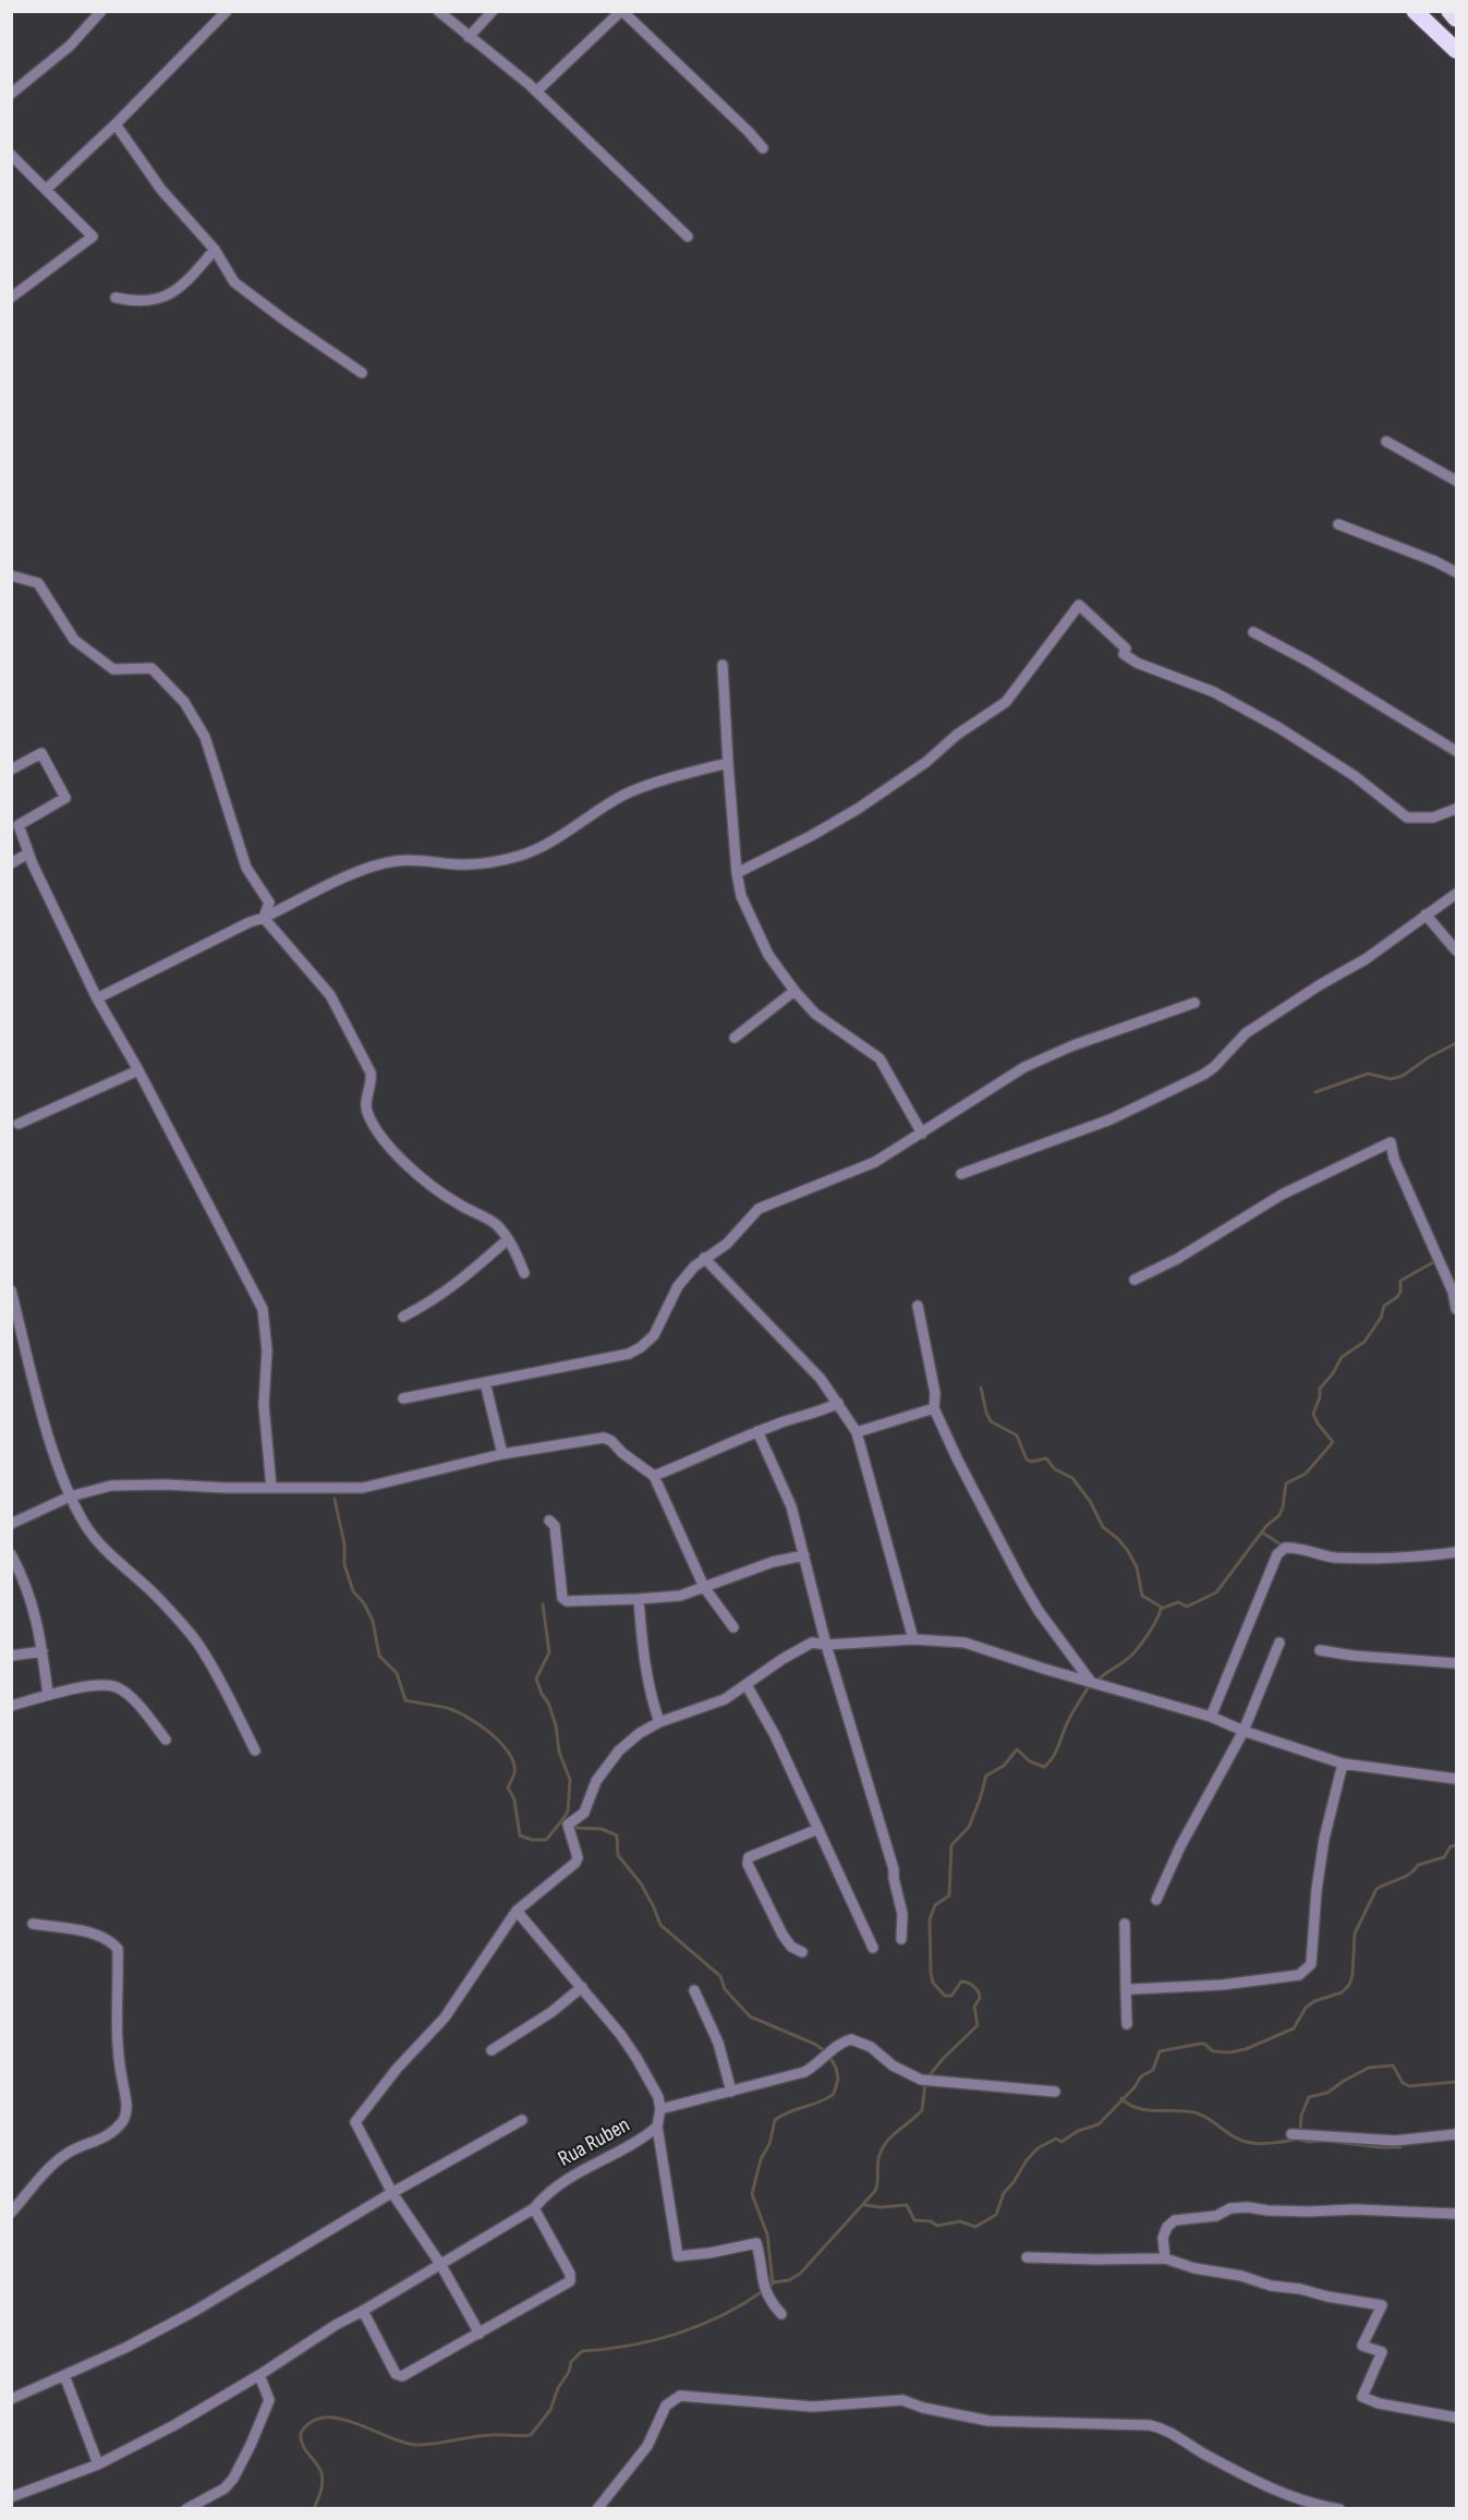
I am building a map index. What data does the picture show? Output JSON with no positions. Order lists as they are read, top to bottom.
{
  "streets": {
    "street": ["Rua Ruben"]
  }
}
